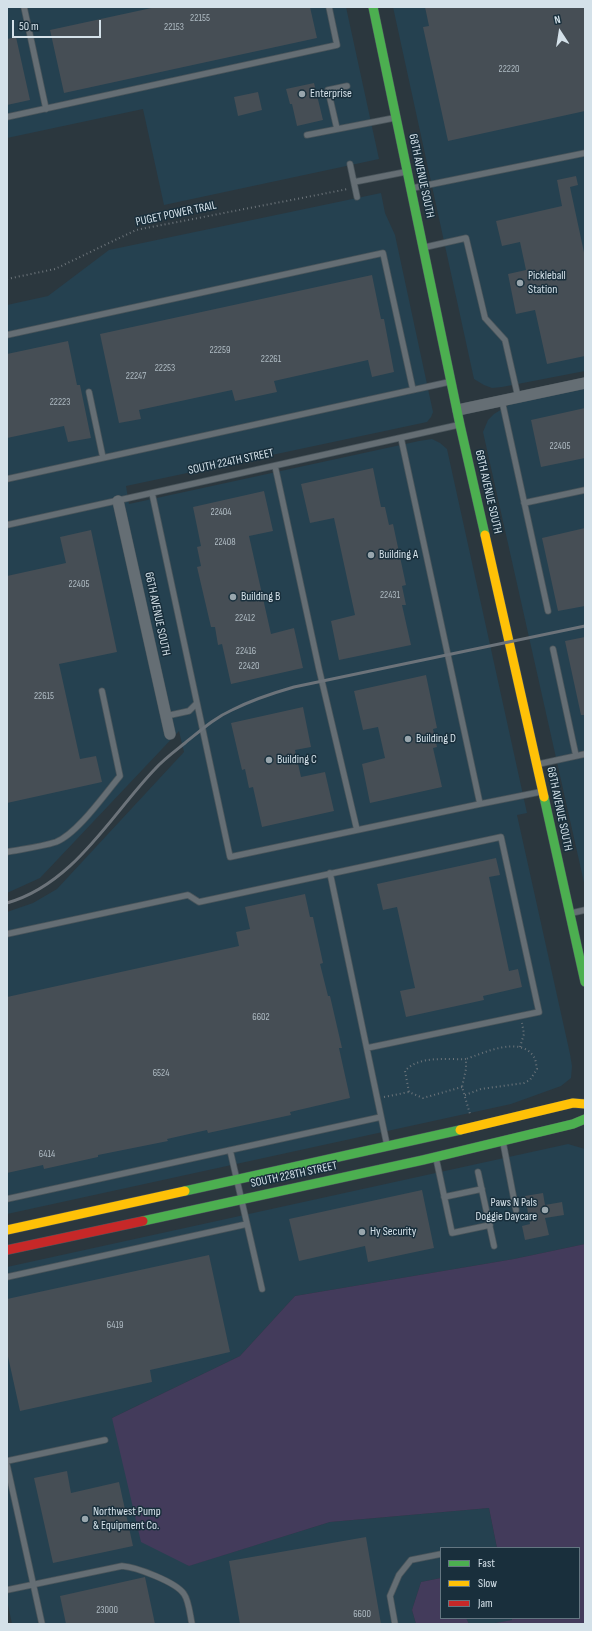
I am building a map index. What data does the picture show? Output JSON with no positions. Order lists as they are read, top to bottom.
{
  "streets": {
    "main road": ["68TH AVENUE SOUTH", "SOUTH 228TH STREET"],
    "street": ["66TH AVENUE SOUTH"],
    "lane": ["SOUTH 224TH STREET"],
    "path": ["PUGET POWER TRAIL"]
  },
  "crossings": [
    ["68TH AVENUE SOUTH", "SOUTH 224TH STREET"],
    ["SOUTH 224TH STREET", "66TH AVENUE SOUTH"]
  ],
  "places": [
    "Enterprise",
    "Pickleball Station",
    "Building A",
    "Building B",
    "Building D",
    "Building C",
    "Paws N Pals Doggie Daycare",
    "Hy Security",
    "Northwest Pump & Equipment Co."
  ],
  "house_numbers": [
    "22155",
    "22153",
    "22220",
    "22259",
    "22261",
    "22253",
    "22247",
    "22223",
    "22405",
    "22404",
    "22408",
    "22405",
    "22431",
    "22412",
    "22416",
    "22420",
    "22615",
    "6602",
    "6524",
    "6414",
    "6419",
    "23000",
    "6600"
  ],
  "legend": ["Fast", "Slow", "Jam"],
  "scale_bar": "50 m",
  "north": "top"
}
